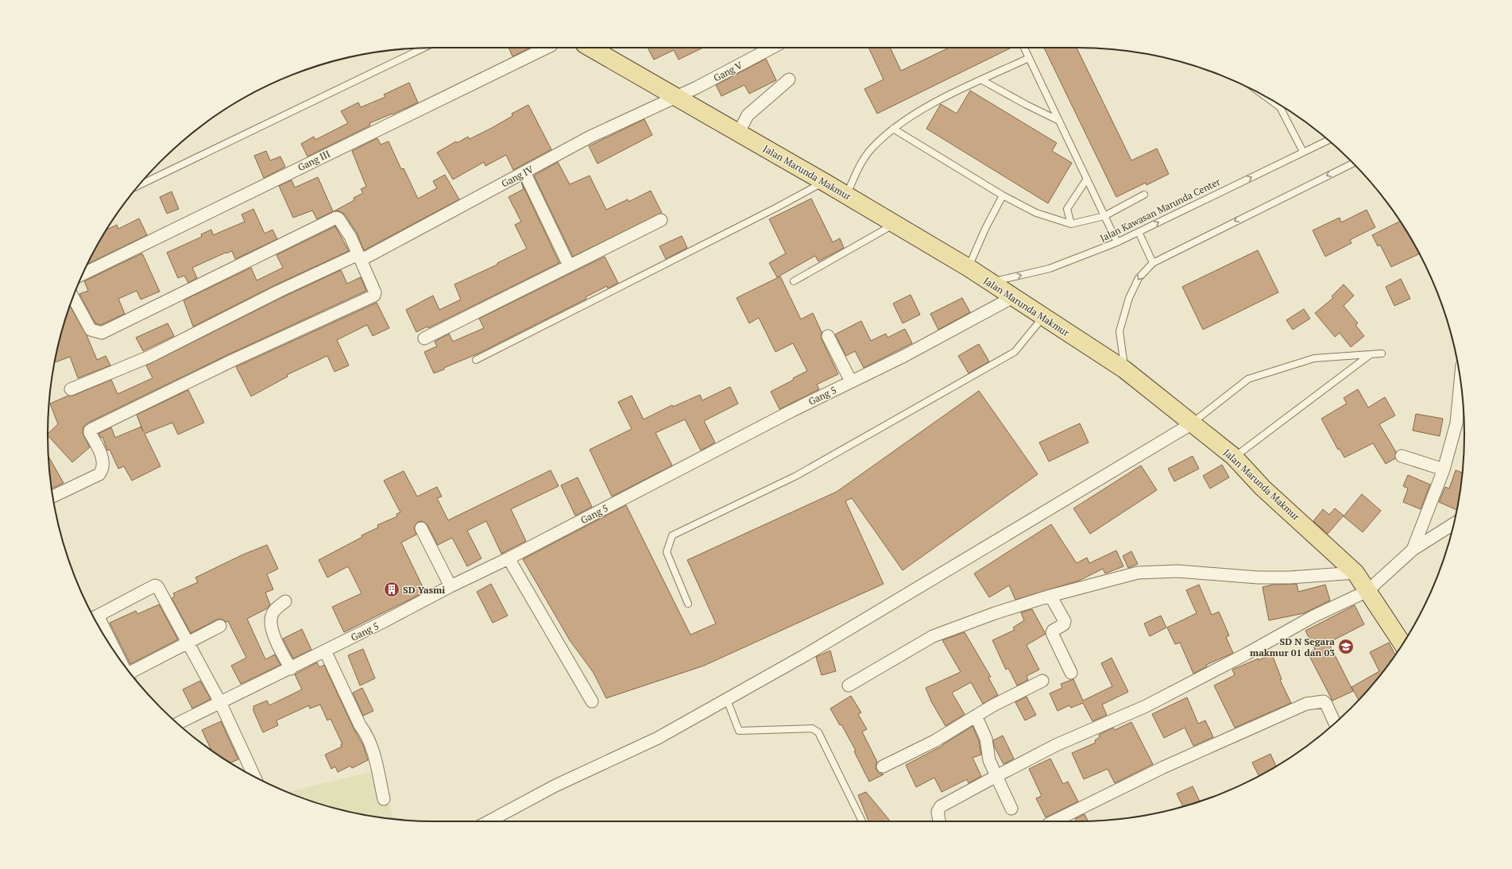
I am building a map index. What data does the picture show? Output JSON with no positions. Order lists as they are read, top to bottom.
{
  "streets": {
    "main road": ["Jalan Marunda Makmur"],
    "street": [
      "Gang V",
      "Gang III",
      "Gang IV",
      "Gang 5"
    ],
    "lane": ["Jalan Kawasan Marunda Center"]
  },
  "crossings": [
    ["Gang V", "Jalan Marunda Makmur"],
    ["Gang V", "Gang IV"],
    ["Jalan Marunda Makmur", "Gang IV"],
    ["Jalan Marunda Makmur", "Jalan Kawasan Marunda Center"],
    ["Jalan Marunda Makmur", "Gang 5"]
  ],
  "places": {
    "building": ["SD Yasmi"],
    "school or university": ["SD N Segara makmur 01 dan 03"]
  }
}
